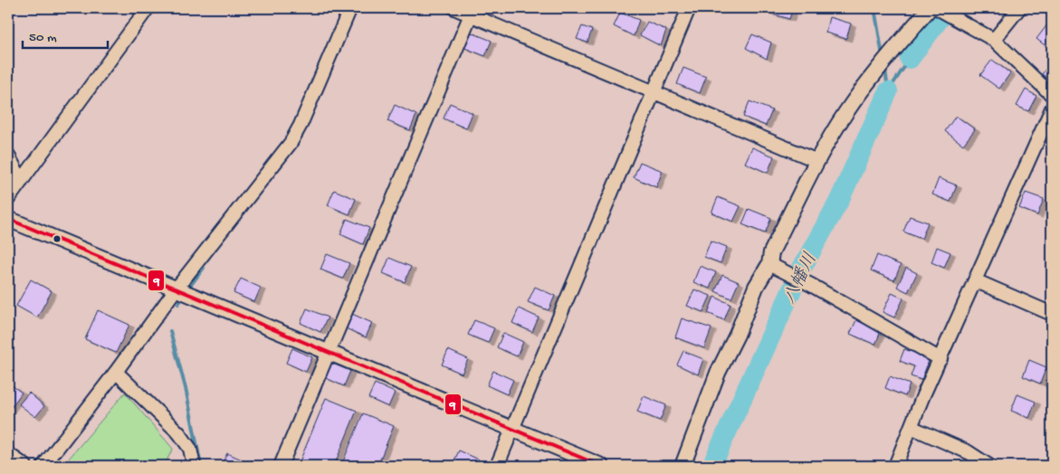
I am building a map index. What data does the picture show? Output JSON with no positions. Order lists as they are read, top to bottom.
{
  "water": ["八幡川"],
  "lines": ["transit line 9"],
  "scale_bar": "50 m"
}
